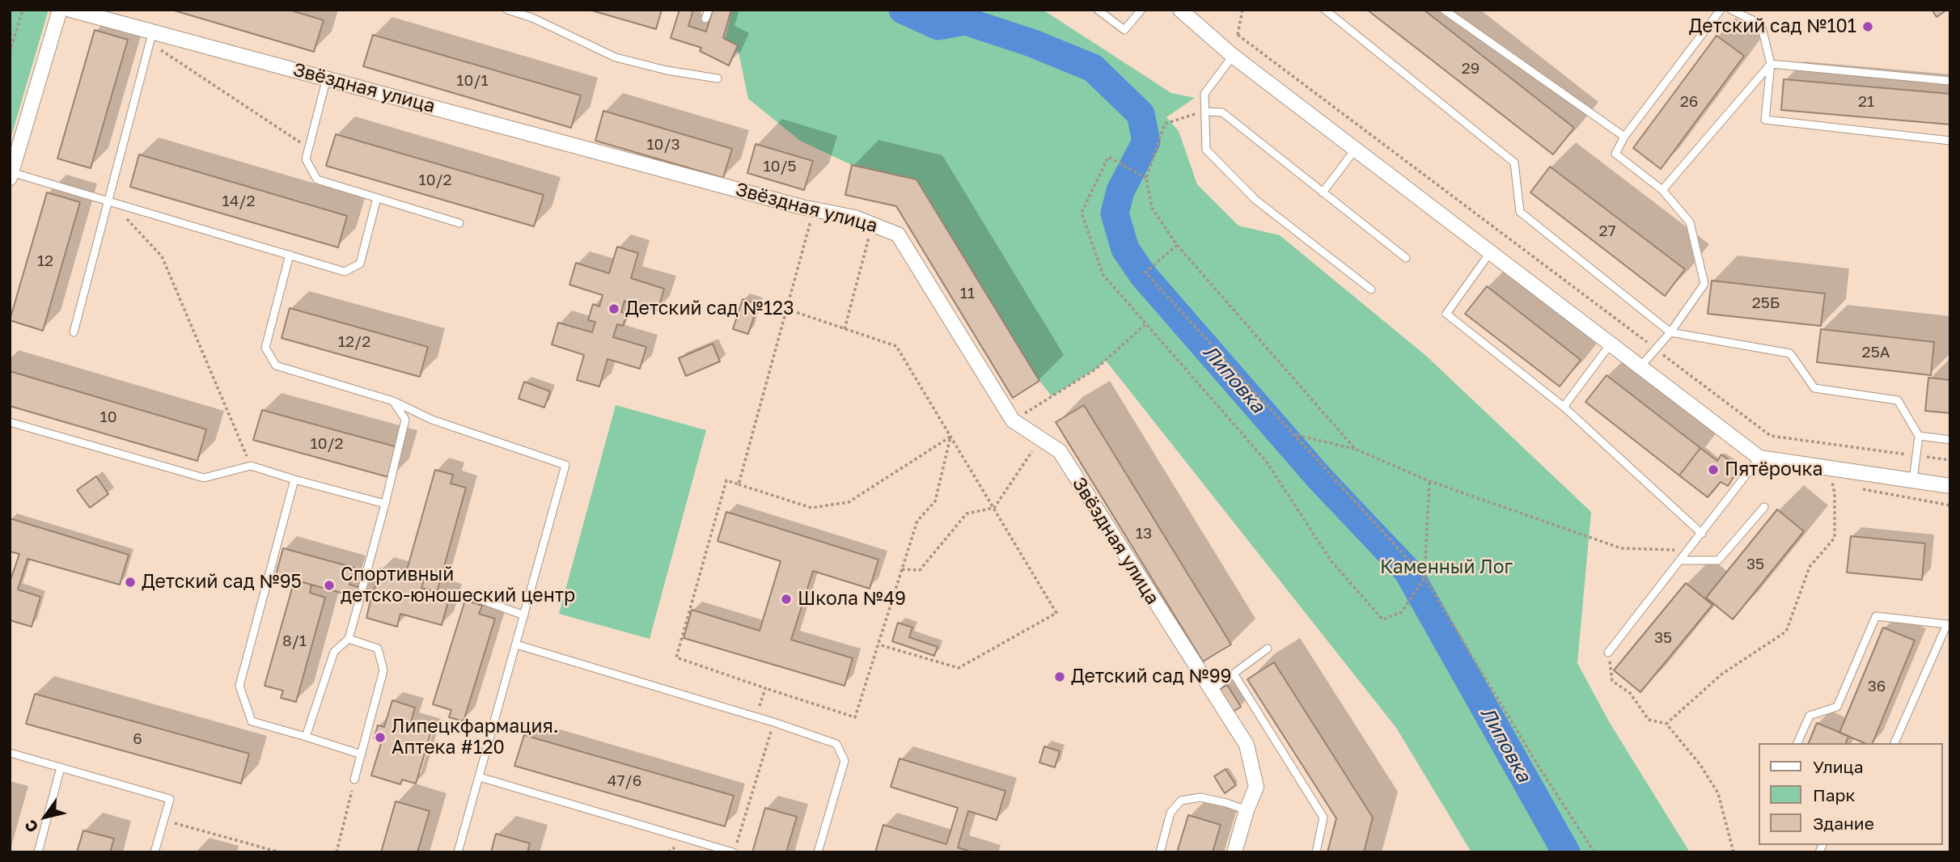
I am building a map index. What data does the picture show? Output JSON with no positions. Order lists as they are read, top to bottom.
{
  "streets": {
    "street": ["Звёздная улица"]
  },
  "water": ["Липовка"],
  "parks": ["Каменный Лог"],
  "places": [
    "Детский сад №101",
    "Детский сад №123",
    "Пятёрочка",
    "Детский сад №95",
    "Спортивный детско-юношеский центр",
    "Школа №49",
    "Детский сад №99",
    "Липецкфармация. Аптека #120"
  ],
  "house_numbers": [
    "29",
    "10/1",
    "26",
    "21",
    "10/3",
    "10/5",
    "10/2",
    "14/2",
    "27",
    "12",
    "11",
    "25Б",
    "12/2",
    "25А",
    "10",
    "10/2",
    "13",
    "35",
    "35",
    "8/1",
    "36",
    "6",
    "47/6"
  ],
  "legend": ["Улица", "Парк", "Здание"],
  "north": "bottom left"
}
